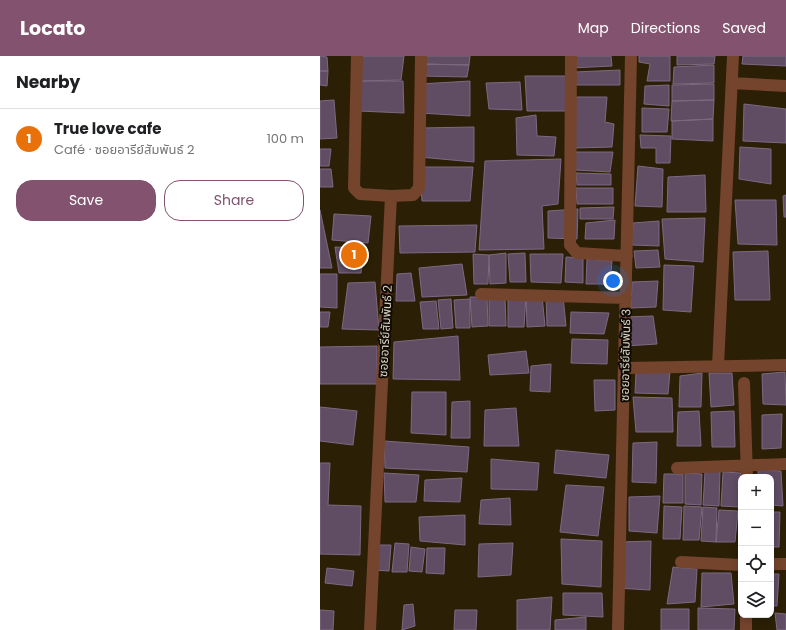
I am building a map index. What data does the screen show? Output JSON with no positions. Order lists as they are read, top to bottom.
{
  "streets": {
    "street": ["ซอยอารีย์สัมพันธ์ 2", "ซอยอารีย์สัมพันธ์ 3"]
  },
  "page": {
    "header": "Locato",
    "nav": ["Map", "Directions", "Saved"],
    "heading": "Nearby",
    "list": [
      {
        "mark": "1",
        "name": "True love cafe",
        "note": "Café · ซอยอารีย์สัมพันธ์ 2",
        "value": "100 m"
      }
    ],
    "buttons": ["Save", "Share"],
    "pins": "1",
    "map_buttons": ["+", "−"]
  }
}
